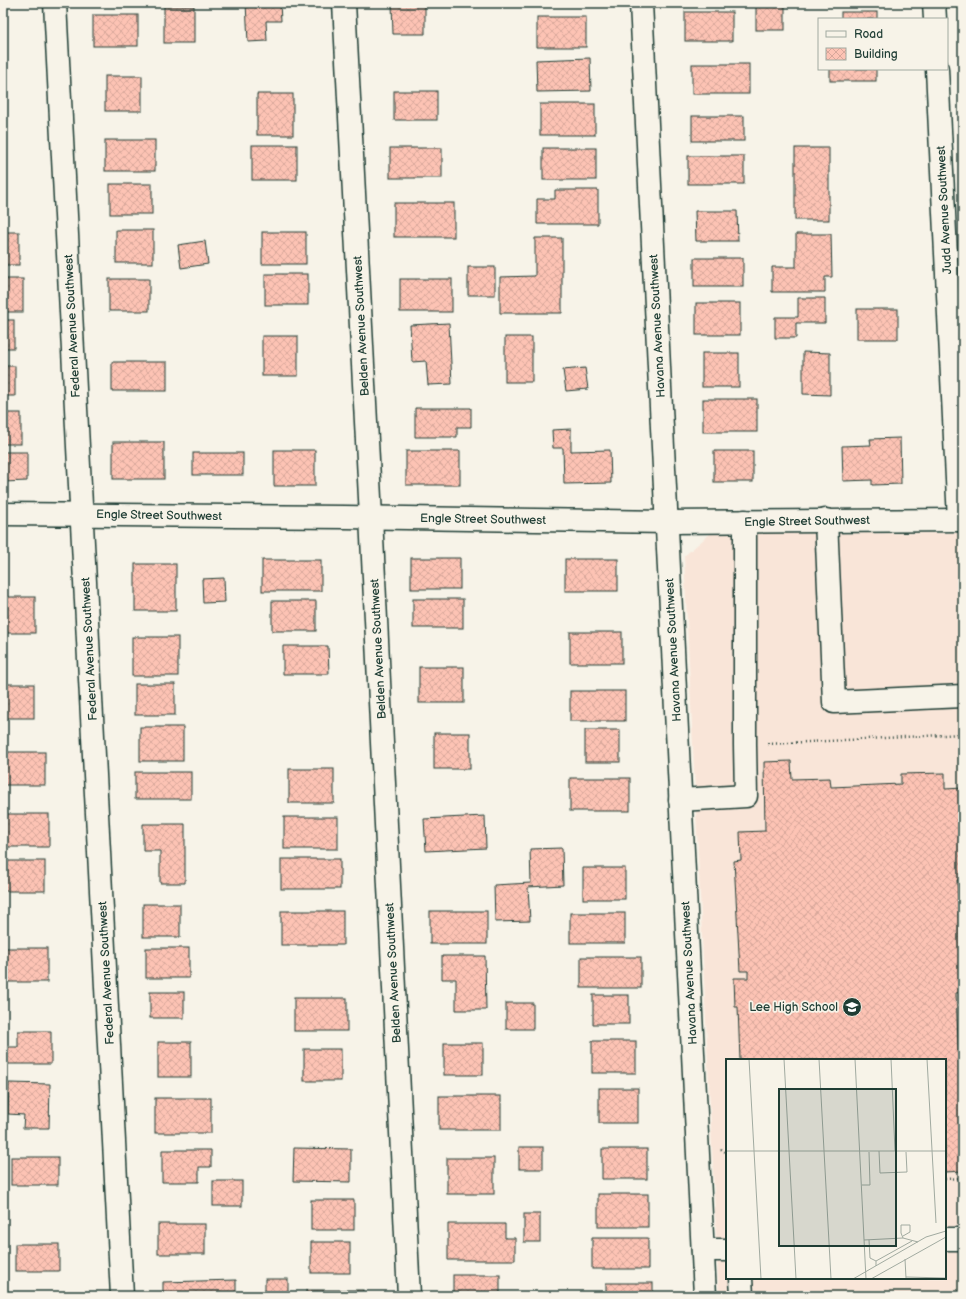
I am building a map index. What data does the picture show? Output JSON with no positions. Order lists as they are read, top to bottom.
{
  "streets": {
    "street": [
      "Judd Avenue Southwest",
      "Federal Avenue Southwest",
      "Belden Avenue Southwest",
      "Havana Avenue Southwest",
      "Engle Street Southwest"
    ]
  },
  "crossings": [
    ["Judd Avenue Southwest", "Engle Street Southwest"],
    ["Federal Avenue Southwest", "Engle Street Southwest"],
    ["Belden Avenue Southwest", "Engle Street Southwest"],
    ["Havana Avenue Southwest", "Engle Street Southwest"]
  ],
  "places": {
    "school or university": ["Lee High School"]
  },
  "legend": ["Road", "Building"]
}
